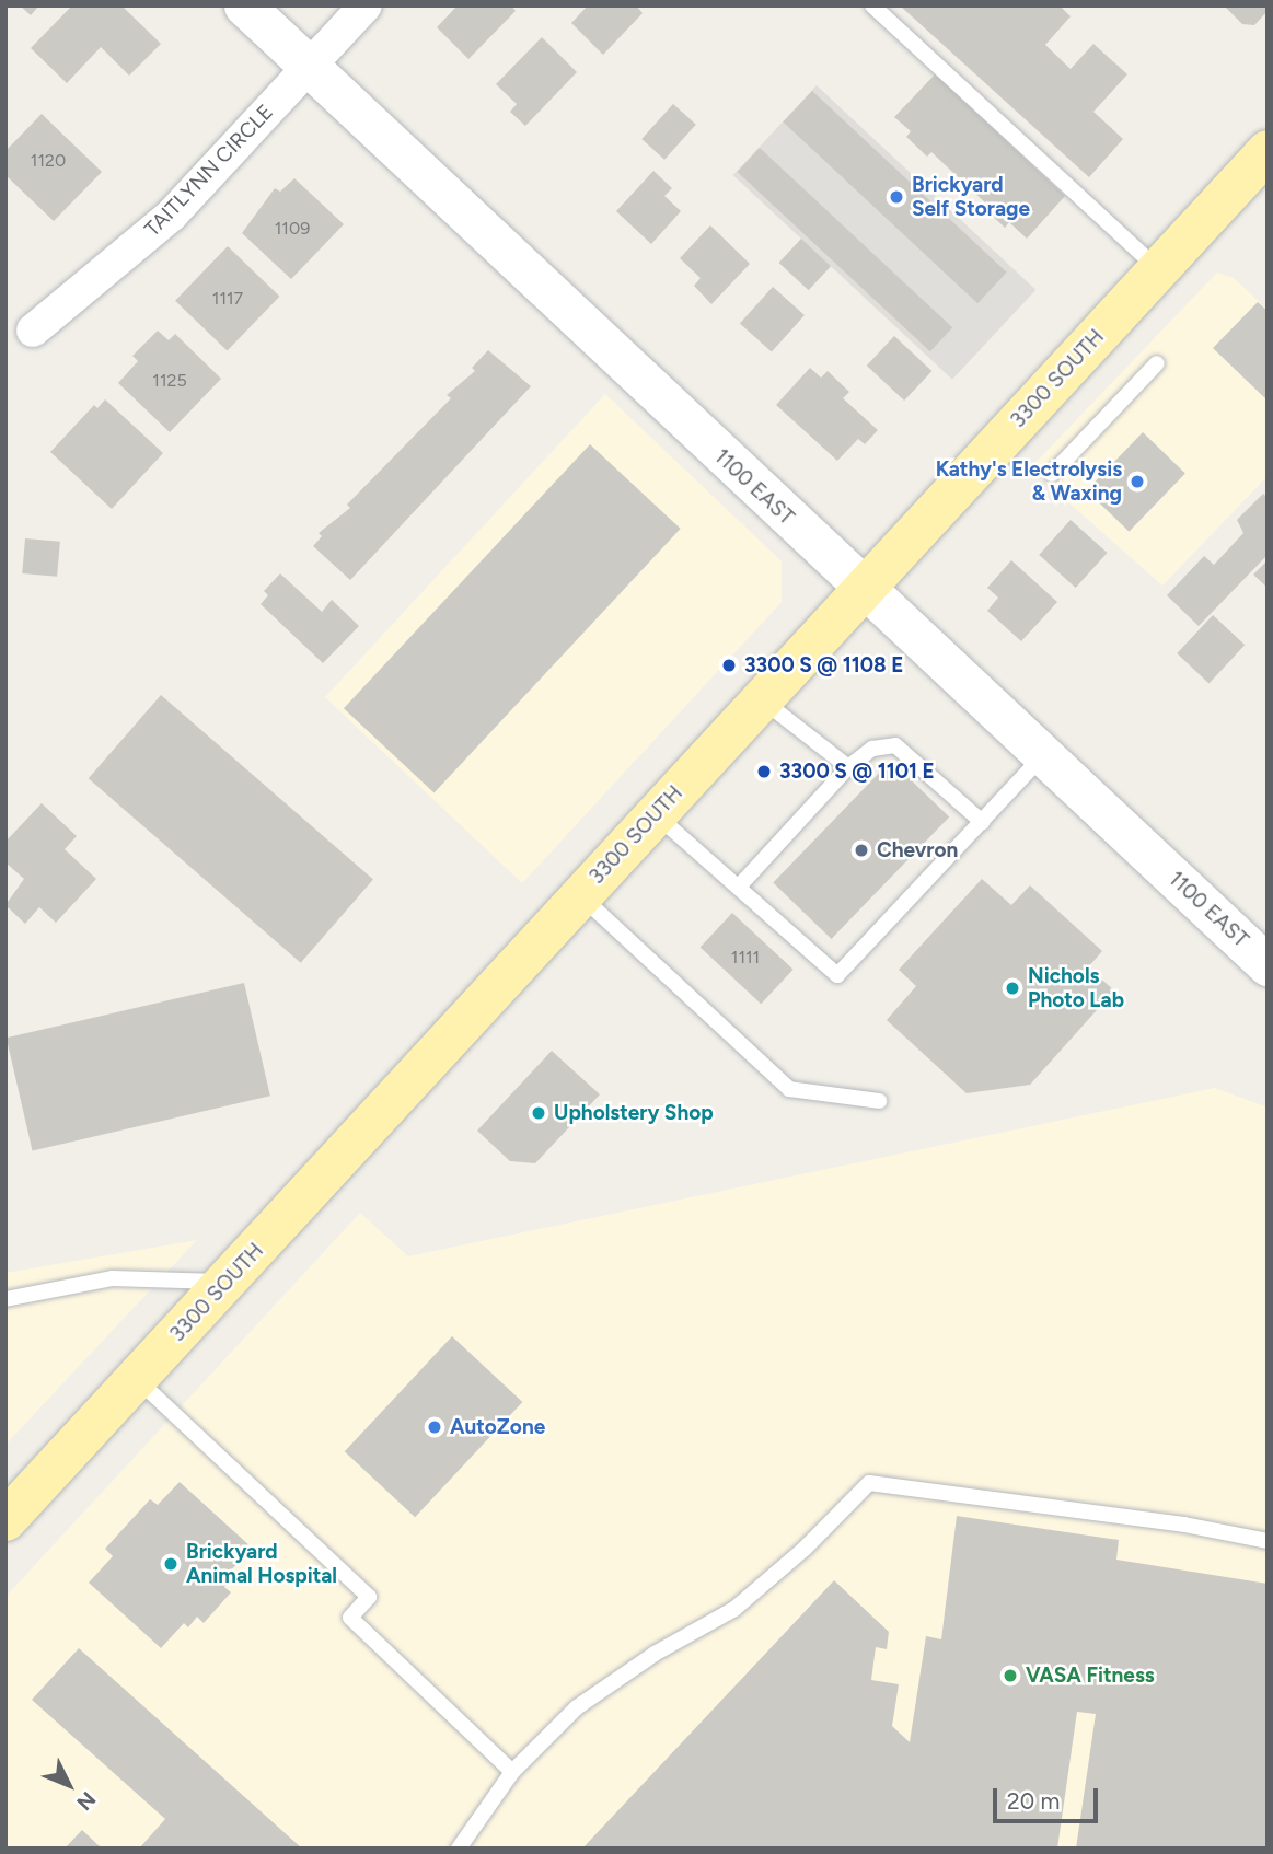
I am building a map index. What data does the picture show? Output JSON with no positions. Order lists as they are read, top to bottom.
{
  "streets": {
    "main road": ["3300 SOUTH"],
    "street": ["TAITLYNN CIRCLE", "1100 EAST"]
  },
  "crossings": [
    ["TAITLYNN CIRCLE", "1100 EAST"],
    ["3300 SOUTH", "1100 EAST"]
  ],
  "places": [
    "Brickyard Self Storage",
    "Kathy's Electrolysis & Waxing",
    "3300 S @ 1108 E",
    "3300 S @ 1101 E",
    "Chevron",
    "Nichols Photo Lab",
    "Upholstery Shop",
    "AutoZone",
    "Brickyard Animal Hospital",
    "VASA Fitness"
  ],
  "house_numbers": [
    "1120",
    "1109",
    "1117",
    "1125",
    "1111"
  ],
  "scale_bar": "20 m",
  "north": "bottom right"
}
